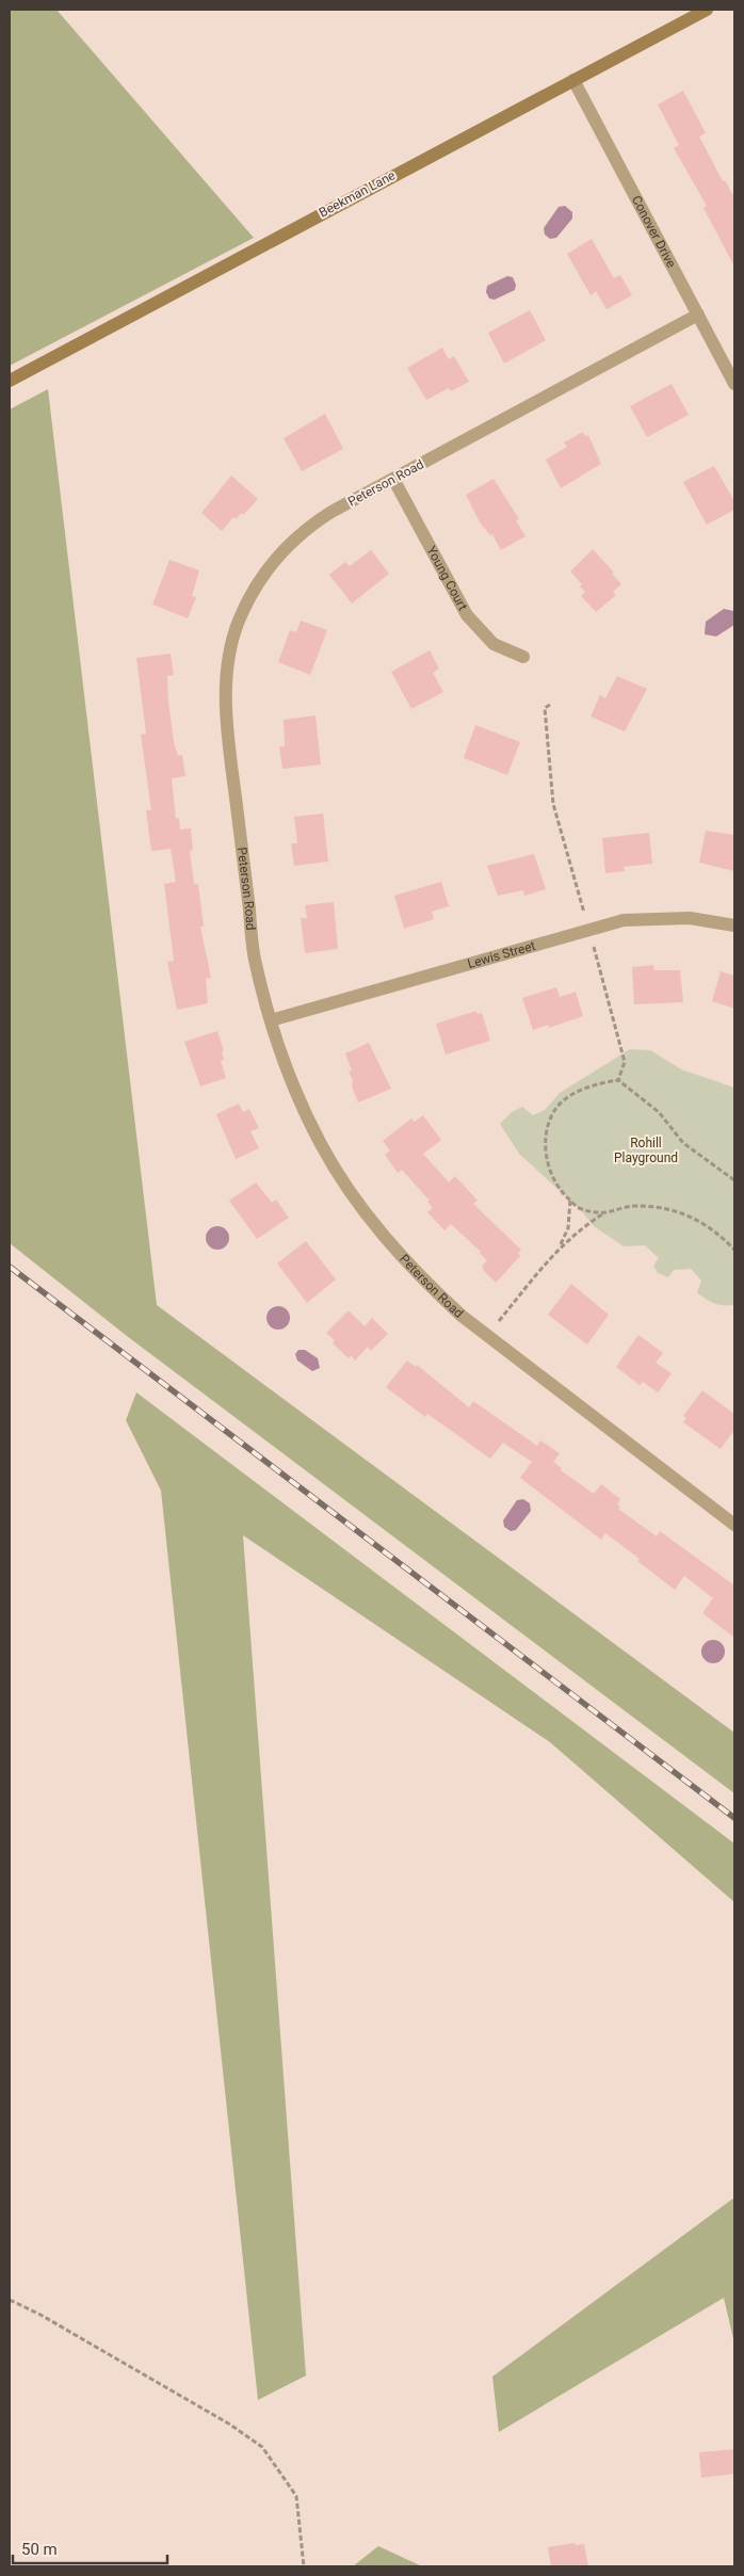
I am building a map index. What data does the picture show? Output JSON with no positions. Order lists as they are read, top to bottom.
{
  "streets": {
    "street": [
      "Beekman Lane",
      "Conover Drive",
      "Peterson Road",
      "Young Court",
      "Lewis Street"
    ]
  },
  "crossings": [
    ["Beekman Lane", "Conover Drive"],
    ["Conover Drive", "Peterson Road"],
    ["Peterson Road", "Young Court"],
    ["Peterson Road", "Lewis Street"]
  ],
  "parks": ["Rohill Playground"],
  "scale_bar": "50 m"
}
